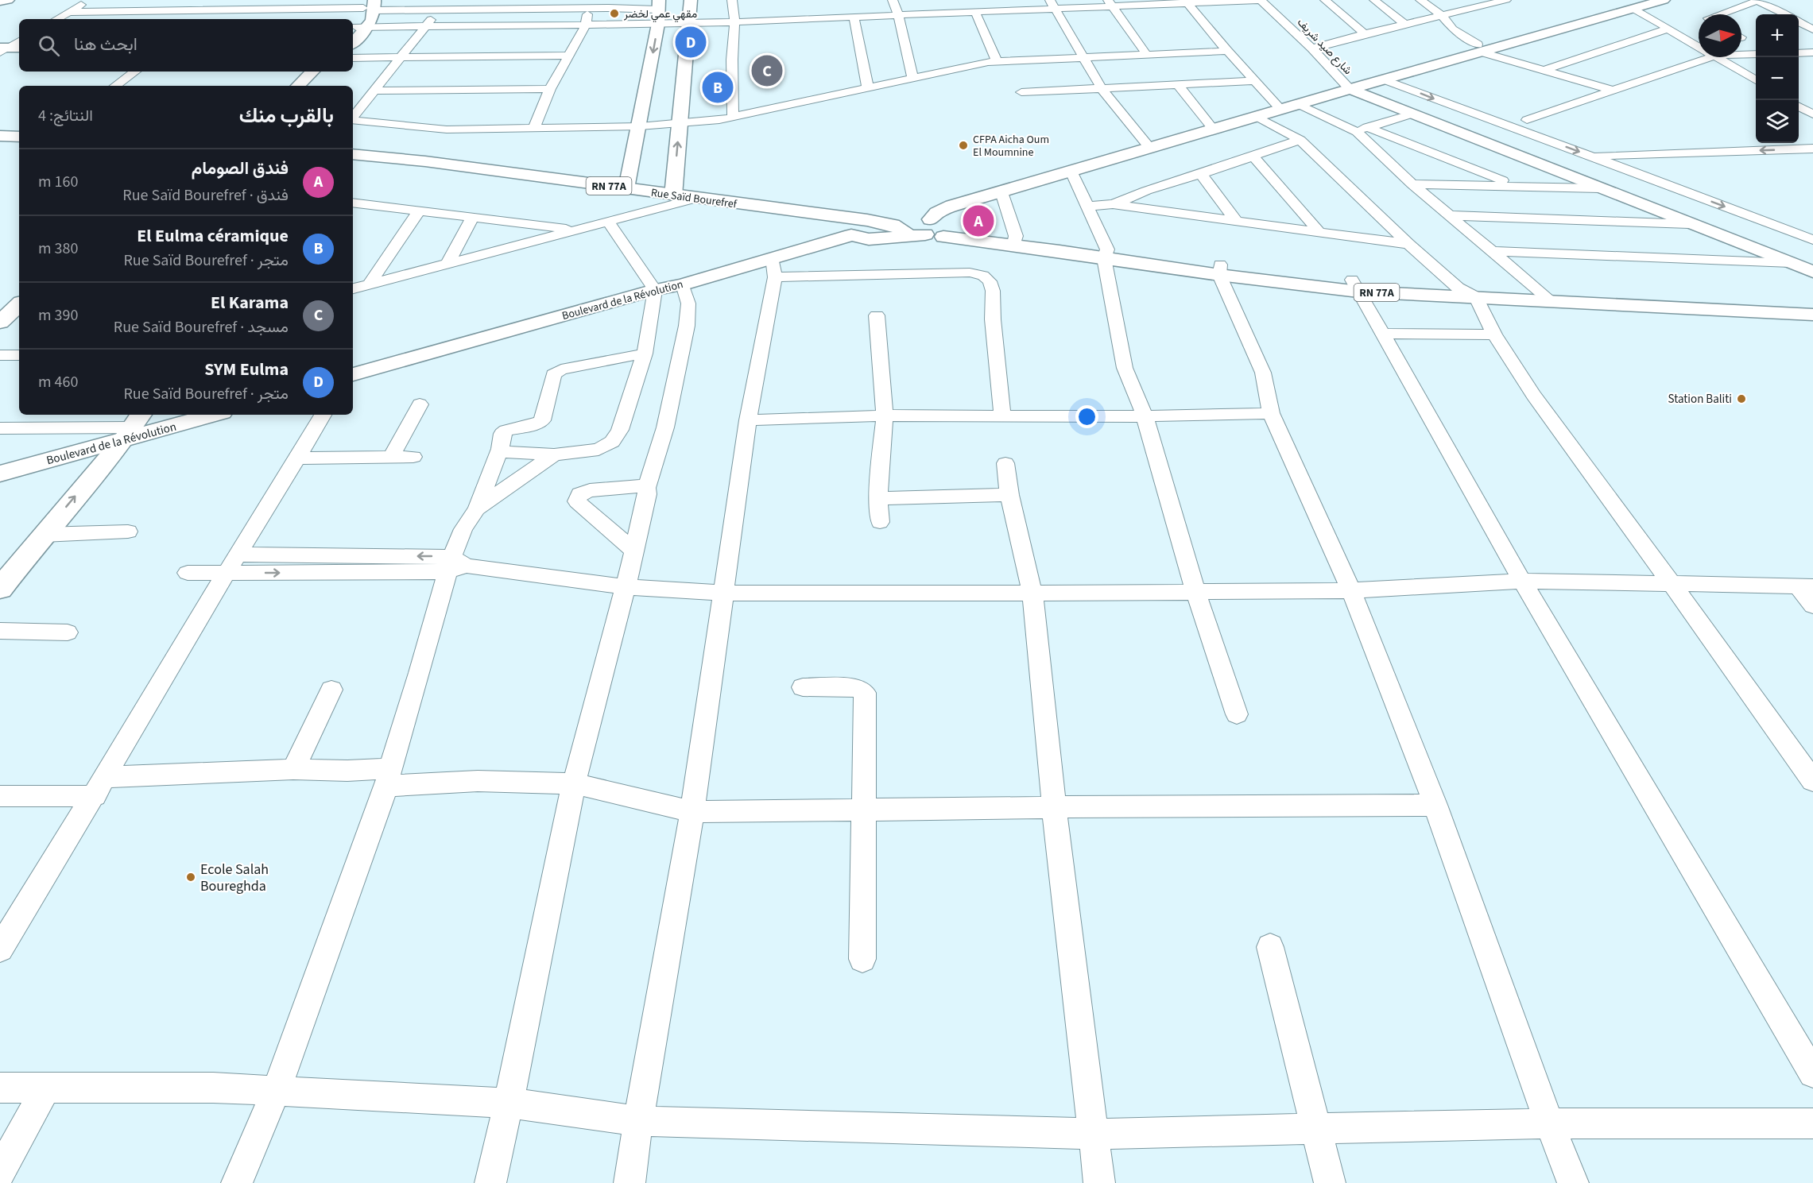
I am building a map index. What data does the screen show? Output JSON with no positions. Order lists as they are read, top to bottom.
{
  "streets": {
    "main road": ["RN 77A", "Rue Saïd Bourefref", "Boulevard de la Révolution"],
    "street": ["شارع صيد شريف"]
  },
  "crossings": [
    ["RN 77A", "Rue Saïd Bourefref"],
    ["RN 77A", "Boulevard de la Révolution"],
    ["Rue Saïd Bourefref", "Boulevard de la Révolution"]
  ],
  "places": [
    "مقهي عمي لخضر",
    "CFPA Aicha Oum El Moumnine",
    "Station Baliti",
    "Ecole Salah Boureghda"
  ],
  "north": "right",
  "page": {
    "map_buttons": ["+", "−"],
    "search": "ابحث هنا",
    "pins": [
      "D",
      "C",
      "B",
      "A"
    ],
    "heading": ["بالقرب منك", "النتائج: 4"],
    "list": [
      {
        "mark": "A",
        "name": "فندق الصومام",
        "note": "فندق · Rue Saïd Bourefref",
        "value": "160 m"
      },
      {
        "mark": "B",
        "name": "El Eulma céramique",
        "note": "متجر · Rue Saïd Bourefref",
        "value": "380 m"
      },
      {
        "mark": "C",
        "name": "El Karama",
        "note": "مسجد · Rue Saïd Bourefref",
        "value": "390 m"
      },
      {
        "mark": "D",
        "name": "SYM Eulma",
        "note": "متجر · Rue Saïd Bourefref",
        "value": "460 m"
      }
    ]
  }
}
